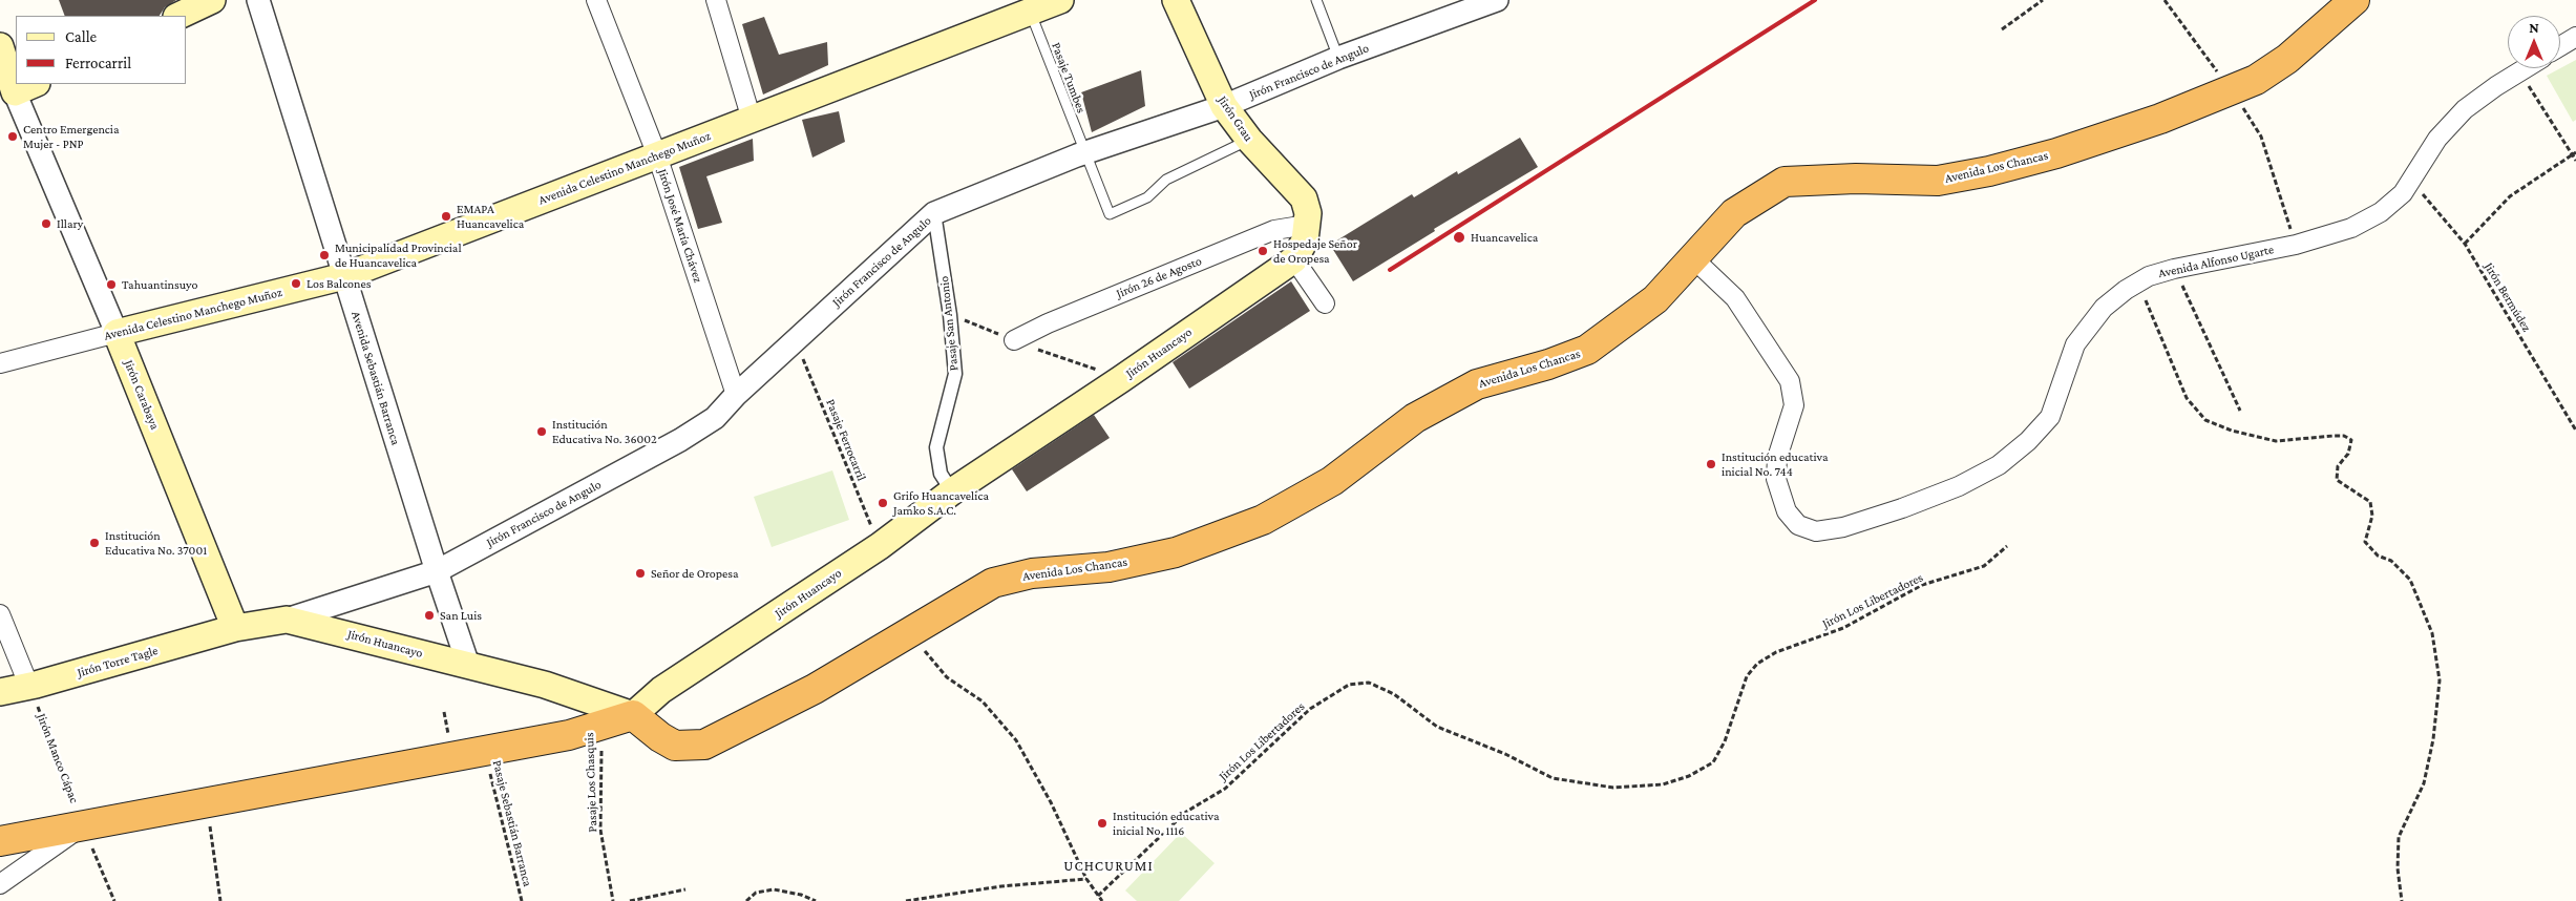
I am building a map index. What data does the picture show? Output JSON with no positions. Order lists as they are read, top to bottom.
{
  "streets": {
    "highway": ["Avenida Los Chancas"],
    "main road": [
      "Jirón Grau",
      "Avenida Celestino Manchego Muñoz",
      "Jirón Huancayo",
      "Jirón Carabaya",
      "Jirón Torre Tagle"
    ],
    "street": [
      "Jirón Francisco de Angulo",
      "Jirón José María Chávez",
      "Avenida Alfonso Ugarte",
      "Jirón 26 de Agosto",
      "Pasaje San Antonio",
      "Avenida Sebastián Barranca"
    ],
    "lane": ["Pasaje Tumbes"],
    "path": [
      "Jirón Bermúdez",
      "Pasaje Ferrocarril",
      "Jirón Los Libertadores",
      "Jirón Manco Cápac",
      "Pasaje Los Chasquis",
      "Pasaje Sebastián Barranca"
    ]
  },
  "crossings": [
    ["Jirón Francisco de Angulo", "Pasaje Tumbes"],
    ["Jirón Francisco de Angulo", "Jirón Grau"],
    ["Jirón Francisco de Angulo", "Jirón José María Chávez"],
    ["Jirón Francisco de Angulo", "Pasaje San Antonio"],
    ["Jirón Francisco de Angulo", "Avenida Sebastián Barranca"],
    ["Jirón Francisco de Angulo", "Pasaje Ferrocarril"],
    ["Pasaje Tumbes", "Jirón Grau"],
    ["Pasaje Tumbes", "Avenida Celestino Manchego Muñoz"],
    ["Jirón Grau", "Jirón 26 de Agosto"],
    ["Jirón Grau", "Jirón Huancayo"],
    ["Avenida Los Chancas", "Avenida Alfonso Ugarte"],
    ["Avenida Los Chancas", "Jirón Huancayo"],
    ["Avenida Celestino Manchego Muñoz", "Jirón José María Chávez"],
    ["Avenida Celestino Manchego Muñoz", "Avenida Sebastián Barranca"],
    ["Avenida Celestino Manchego Muñoz", "Jirón Carabaya"],
    ["Avenida Alfonso Ugarte", "Jirón Bermúdez"],
    ["Jirón 26 de Agosto", "Jirón Huancayo"],
    ["Pasaje San Antonio", "Jirón Huancayo"],
    ["Jirón Huancayo", "Avenida Sebastián Barranca"],
    ["Jirón Huancayo", "Jirón Carabaya"],
    ["Jirón Huancayo", "Pasaje Ferrocarril"],
    ["Jirón Huancayo", "Jirón Torre Tagle"],
    ["Jirón Carabaya", "Jirón Torre Tagle"],
    ["Jirón Torre Tagle", "Jirón Manco Cápac"]
  ],
  "districts": ["UCHCURUMI"],
  "places": [
    "Centro Emergencia Mujer - PNP",
    "EMAPA Huancavelica",
    "Illary",
    "Huancavelica",
    "Hospedaje Señor de Oropesa",
    "Municipalidad Provincial de Huancavelica",
    "Los Balcones",
    "Tahuantinsuyo",
    "Institución Educativa No. 36002",
    "Institución educativa inicial No. 744",
    "Grifo Huancavelica Jamko S.A.C.",
    "Institución Educativa No. 37001",
    "Señor de Oropesa",
    "San Luis",
    "Institución educativa inicial No. 1116"
  ],
  "legend": ["Calle", "Ferrocarril"],
  "north": "top"
}
